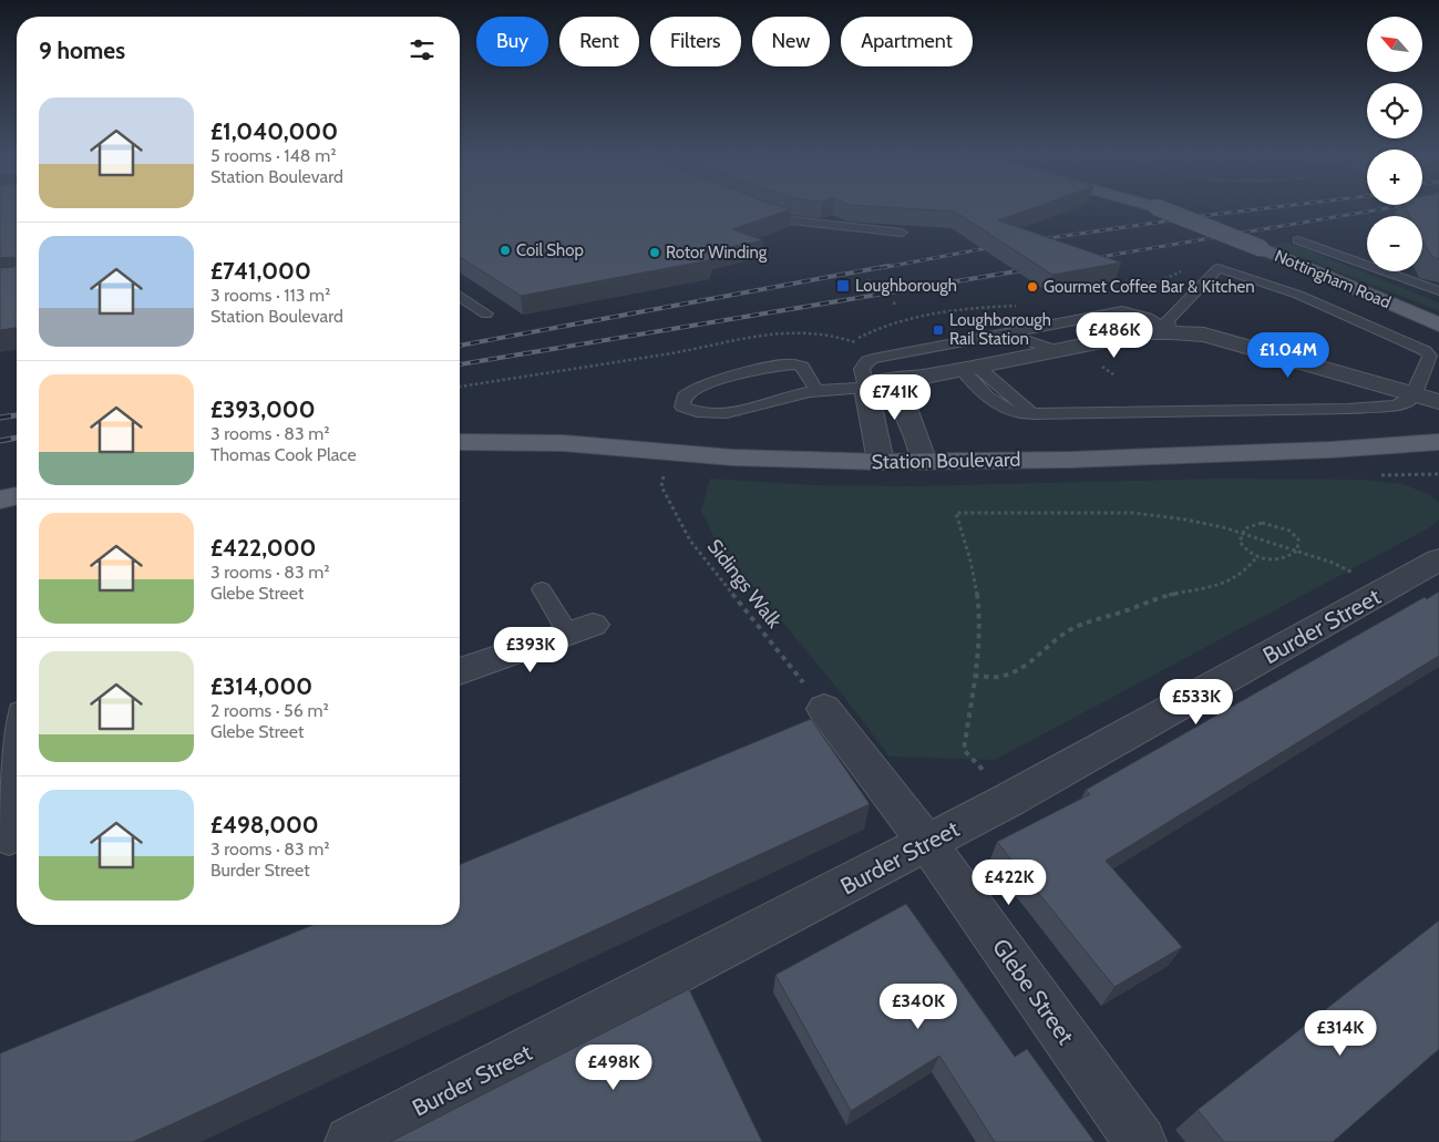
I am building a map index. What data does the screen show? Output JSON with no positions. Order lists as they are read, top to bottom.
{
  "streets": {
    "main road": ["Nottingham Road", "Station Boulevard"],
    "street": ["Burder Street", "Glebe Street"],
    "path": ["Sidings Walk"]
  },
  "crossings": [
    ["Sidings Walk", "Glebe Street"],
    ["Burder Street", "Glebe Street"]
  ],
  "places": {
    "other": ["Coil Shop", "Rotor Winding", "Gourmet Coffee Bar & Kitchen"],
    "transit": ["Loughborough", "Loughborough Rail Station"]
  },
  "north": "top left",
  "page": {
    "map_buttons": ["+", "−"],
    "chip": [
      "Buy",
      "Rent",
      "Filters",
      "New",
      "Apartment"
    ],
    "heading": "9 homes",
    "list": [
      {
        "name": "£1,040,000",
        "note": "5 rooms · 148 m² · Station Boulevard"
      },
      {
        "name": "£741,000",
        "note": "3 rooms · 113 m² · Station Boulevard"
      },
      {
        "name": "£393,000",
        "note": "3 rooms · 83 m² · Thomas Cook Place"
      },
      {
        "name": "£422,000",
        "note": "3 rooms · 83 m² · Glebe Street"
      },
      {
        "name": "£314,000",
        "note": "2 rooms · 56 m² · Glebe Street"
      },
      {
        "name": "£498,000",
        "note": "3 rooms · 83 m² · Burder Street"
      }
    ],
    "price": [
      "£486K",
      "£1.04M",
      "£741K",
      "£393K",
      "£533K",
      "£422K",
      "£340K",
      "£314K",
      "£498K"
    ]
  }
}
